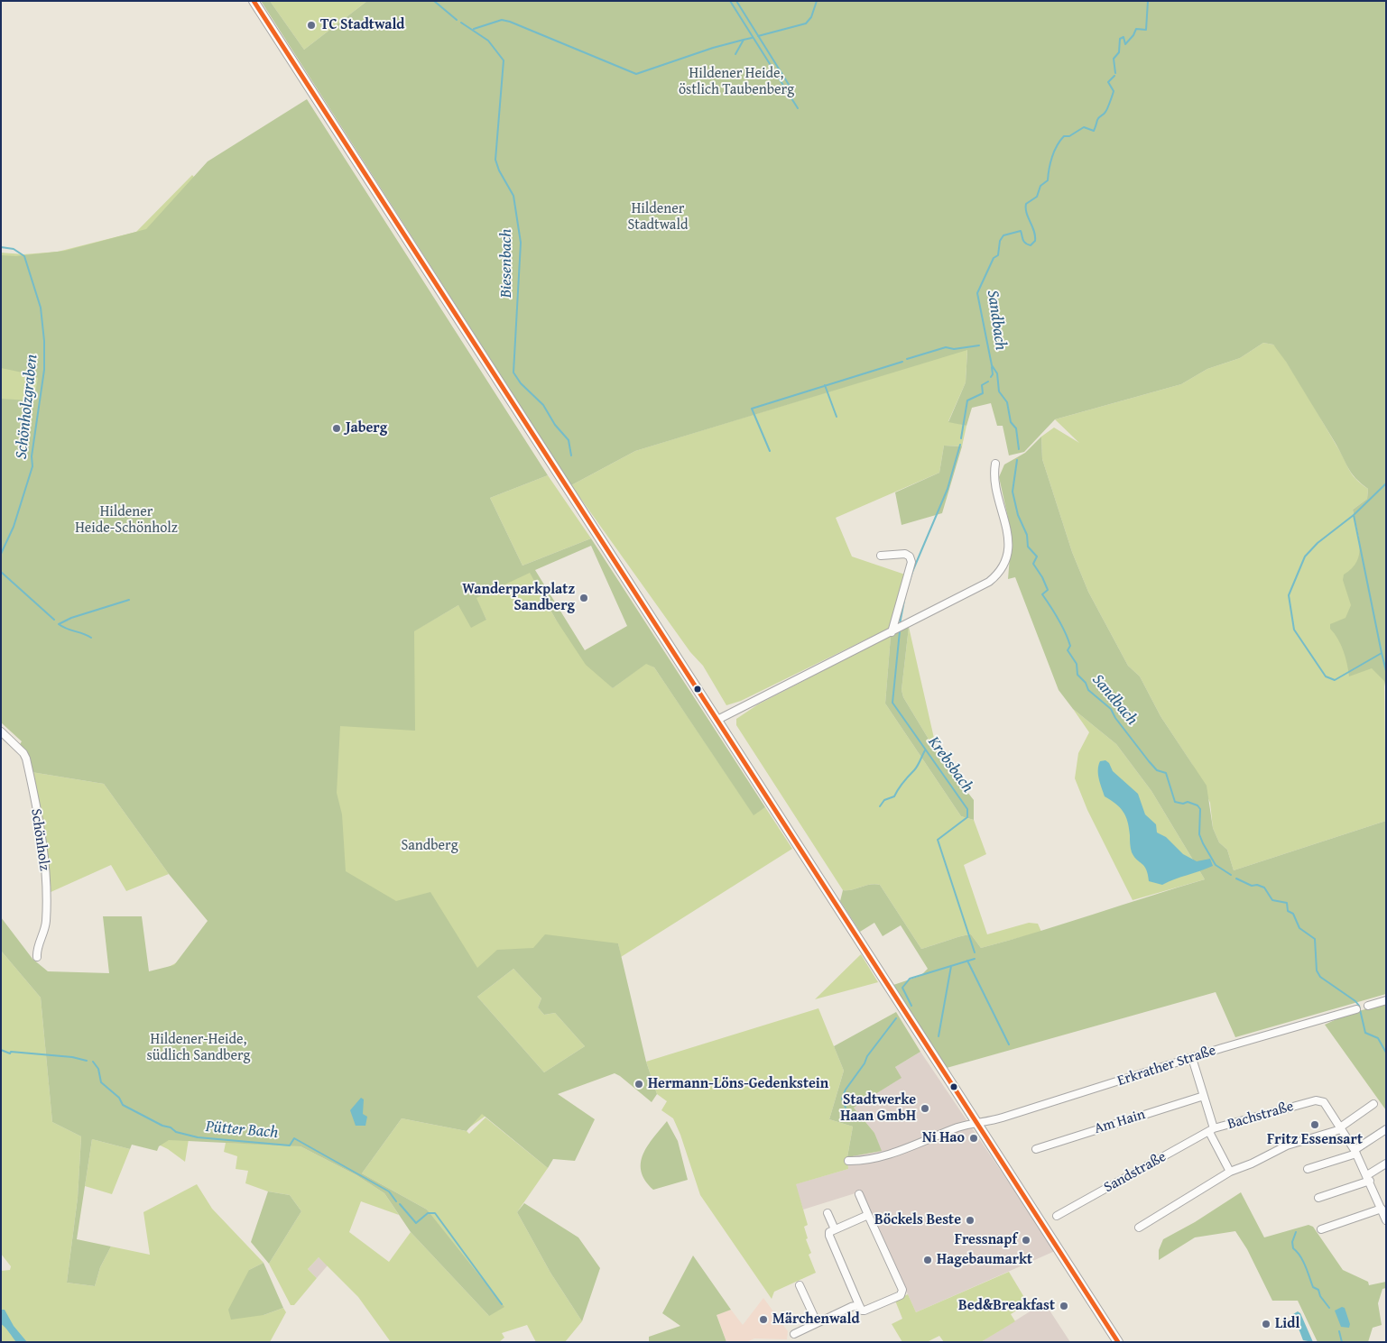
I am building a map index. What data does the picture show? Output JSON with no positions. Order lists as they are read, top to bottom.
{
  "streets": {
    "street": [
      "Schönholz",
      "Erkrather Straße",
      "Bachstraße",
      "Am Hain",
      "Sandstraße"
    ]
  },
  "crossings": [
    ["Erkrather Straße", "Bachstraße"],
    ["Bachstraße", "Am Hain"],
    ["Bachstraße", "Sandstraße"]
  ],
  "water": [
    "Biesenbach",
    "Sandbach",
    "Schönholzgraben",
    "Krebsbach",
    "Pütter Bach"
  ],
  "parks": [
    "Hildener Heide, östlich Taubenberg",
    "Hildener Stadtwald",
    "Hildener Heide-Schönholz",
    "Sandberg",
    "Hildener-Heide, südlich Sandberg"
  ],
  "places": [
    "TC Stadtwald",
    "Jaberg",
    "Wanderparkplatz Sandberg",
    "Hermann-Löns-Gedenkstein",
    "Stadtwerke Haan GmbH",
    "Fritz Essensart",
    "Ni Hao",
    "Böckels Beste",
    "Fressnapf",
    "Hagebaumarkt",
    "Bed&Breakfast",
    "Märchenwald",
    "Lidl"
  ]
}
